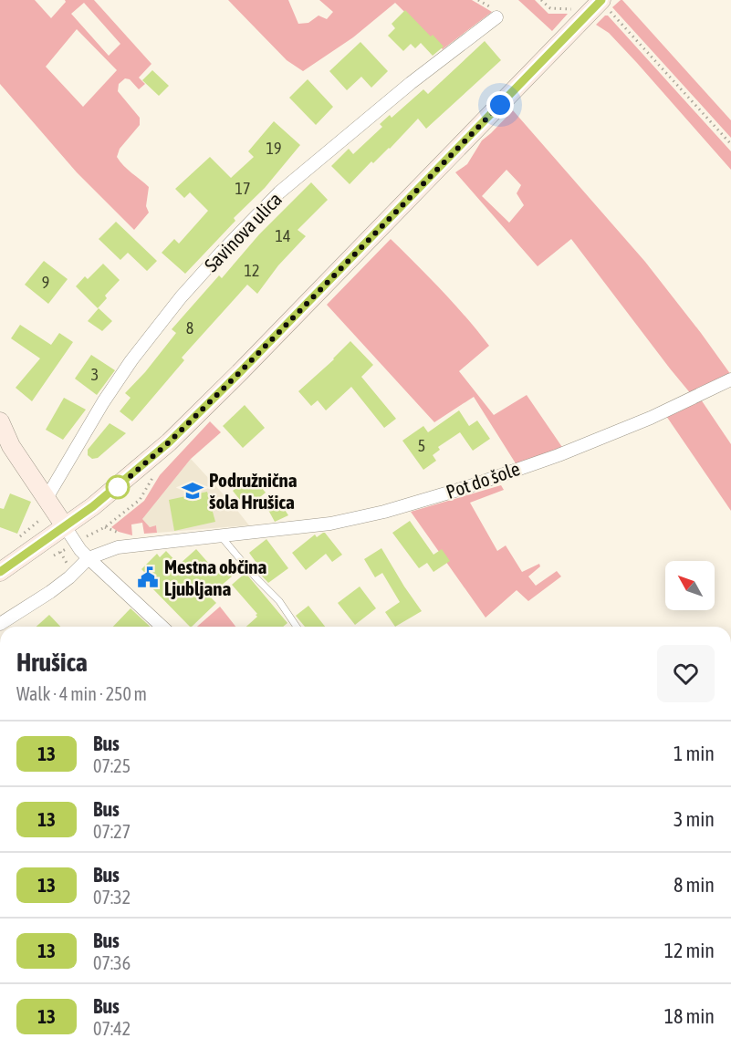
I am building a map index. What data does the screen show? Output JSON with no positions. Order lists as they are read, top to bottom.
{
  "streets": {
    "street": ["Savinova ulica", "Pot do šole"]
  },
  "places": {
    "school or university": ["Podružnična šola Hrušica"],
    "public building": ["Mestna občina Ljubljana"]
  },
  "lines": ["bus line 13"],
  "house_numbers": [
    "19",
    "17",
    "14",
    "12",
    "9",
    "8",
    "3",
    "5"
  ],
  "north": "top left",
  "page": {
    "heading": ["Hrušica", "Walk · 4 min · 250 m"],
    "list": [
      {
        "mark": "13",
        "name": "Bus",
        "note": "07:25",
        "value": "1 min"
      },
      {
        "mark": "13",
        "name": "Bus",
        "note": "07:27",
        "value": "3 min"
      },
      {
        "mark": "13",
        "name": "Bus",
        "note": "07:32",
        "value": "8 min"
      },
      {
        "mark": "13",
        "name": "Bus",
        "note": "07:36",
        "value": "12 min"
      },
      {
        "mark": "13",
        "name": "Bus",
        "note": "07:42",
        "value": "18 min"
      }
    ]
  }
}
